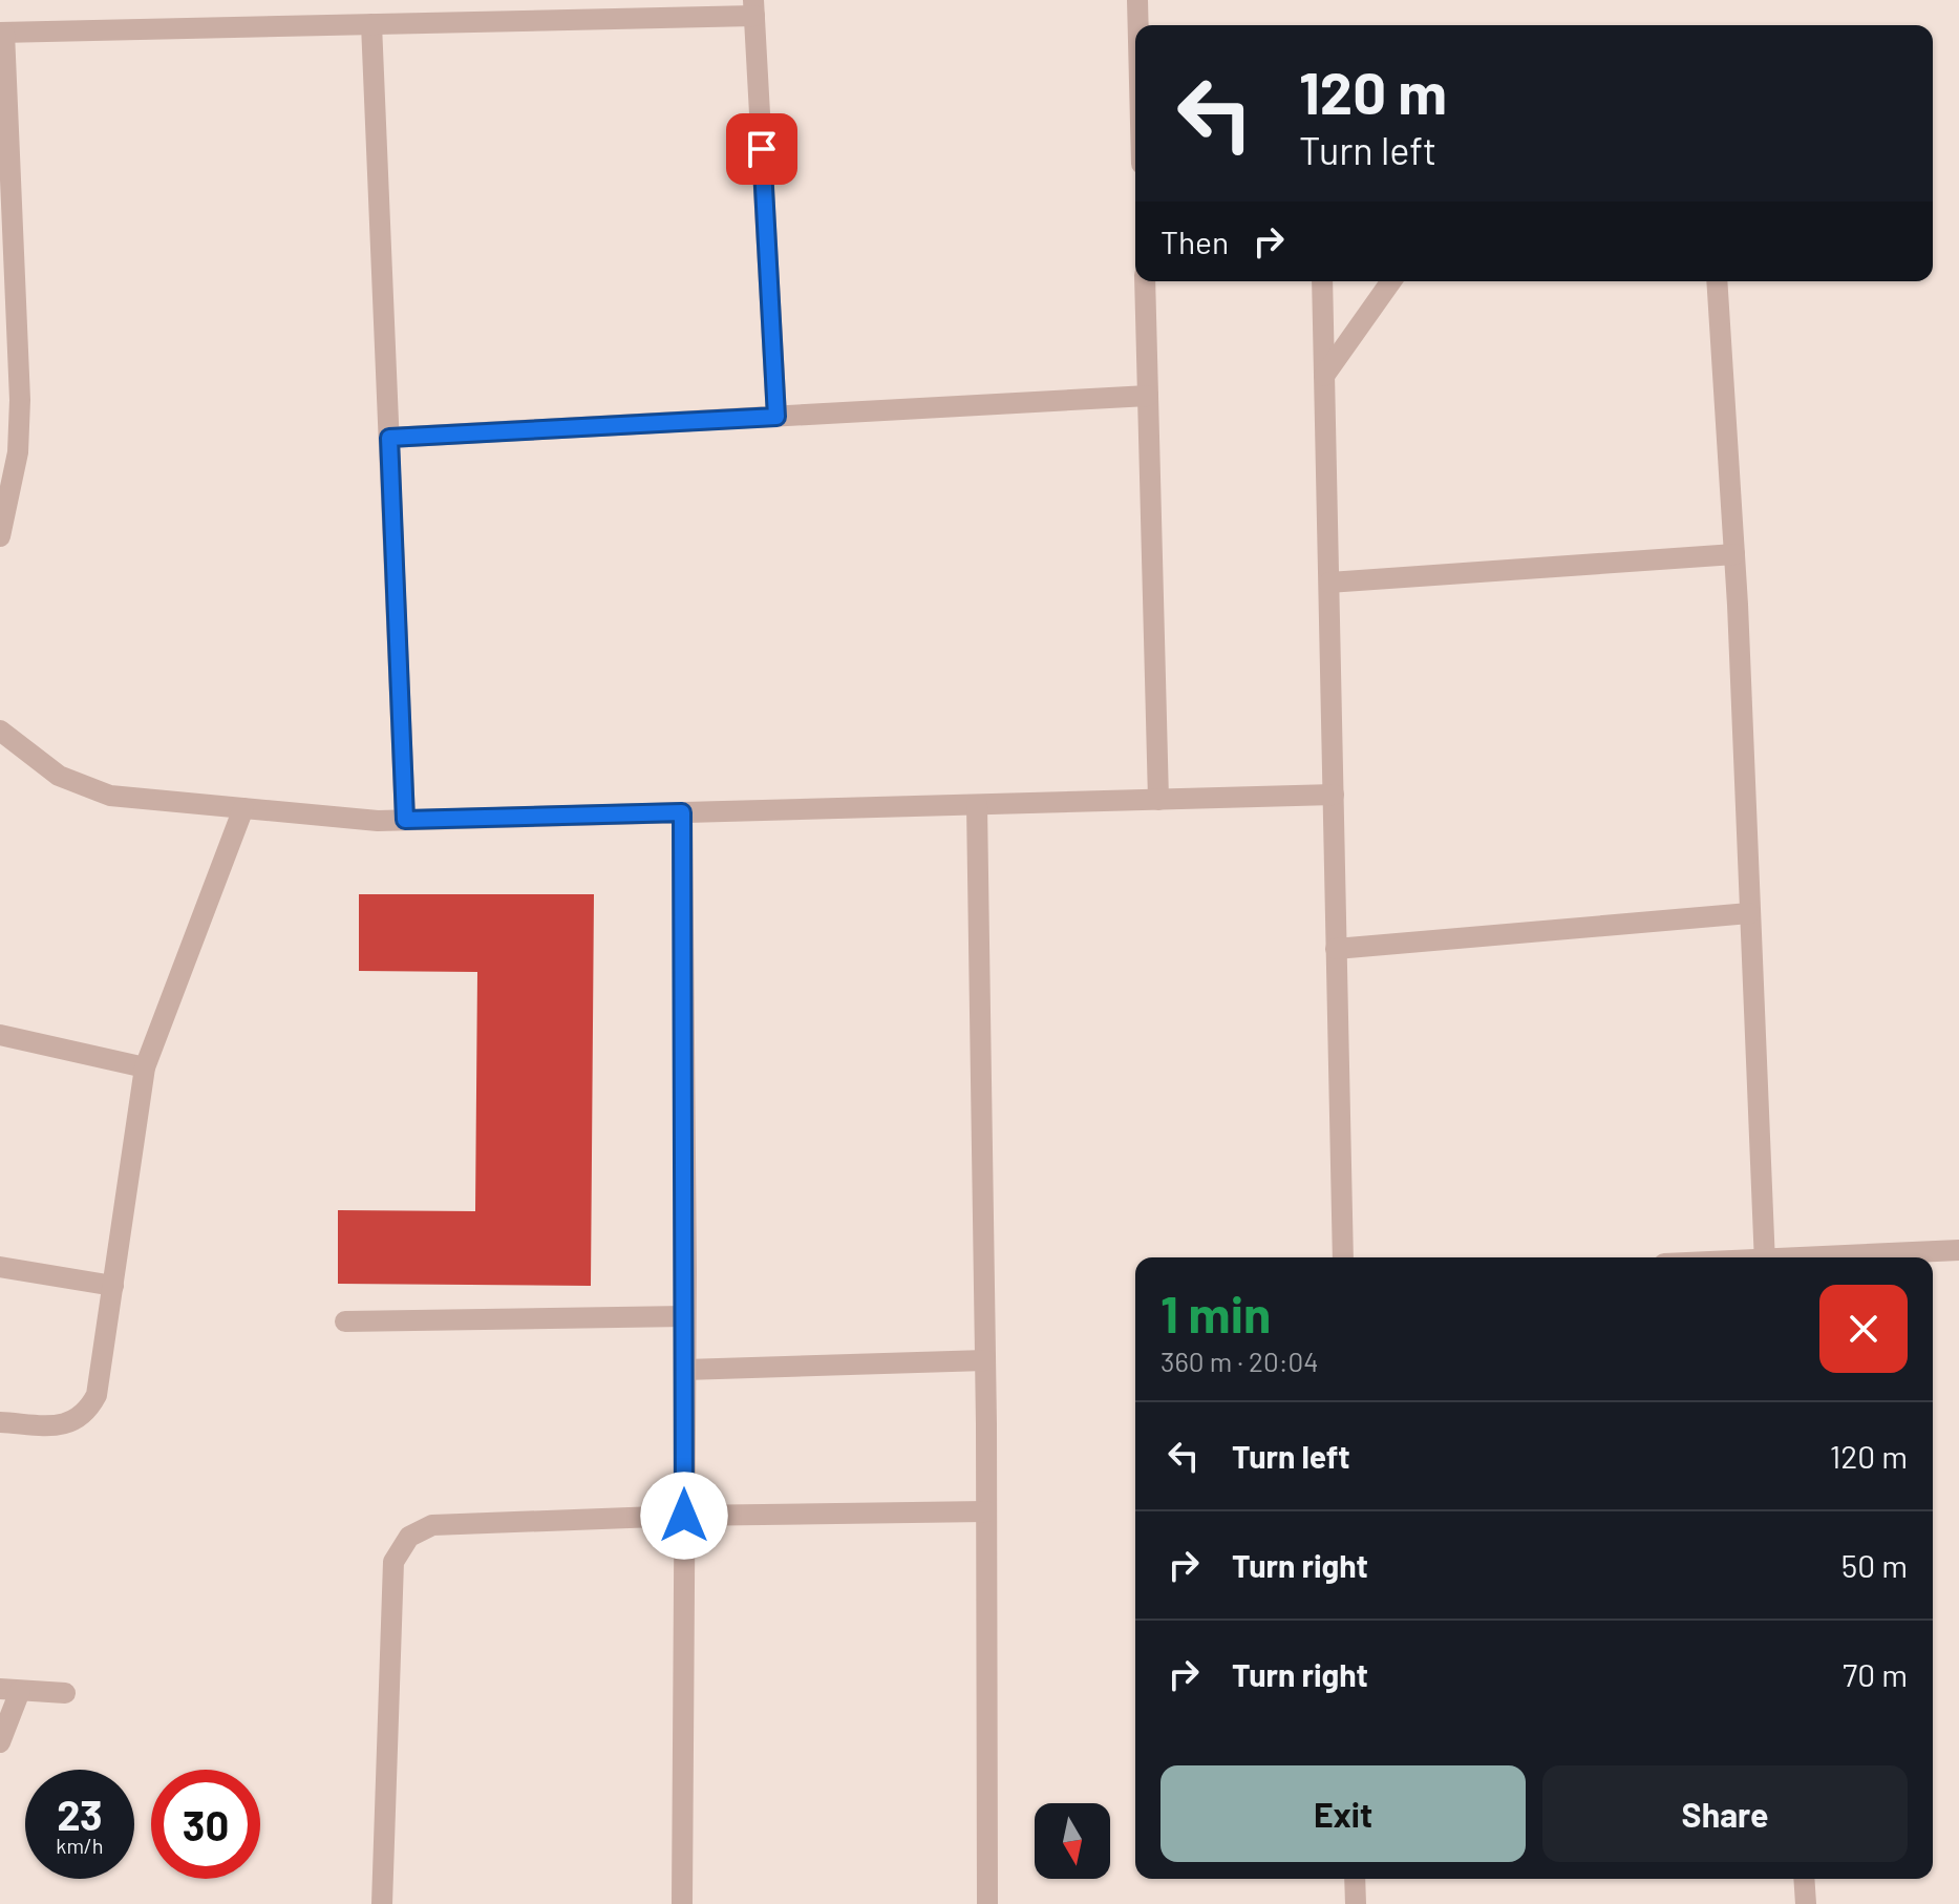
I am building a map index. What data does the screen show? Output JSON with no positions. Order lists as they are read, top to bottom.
{
  "north": "bottom",
  "page": {
    "turn": ["120 m", "Turn left"],
    "then": "Then",
    "heading": ["1 min", "360 m · 20:04"],
    "list": [
      {
        "name": "Turn left",
        "value": "120 m"
      },
      {
        "name": "Turn right",
        "value": "50 m"
      },
      {
        "name": "Turn right",
        "value": "70 m"
      }
    ],
    "buttons": ["Exit", "Share"],
    "speed": "23 km/h",
    "limit": "30"
  }
}
